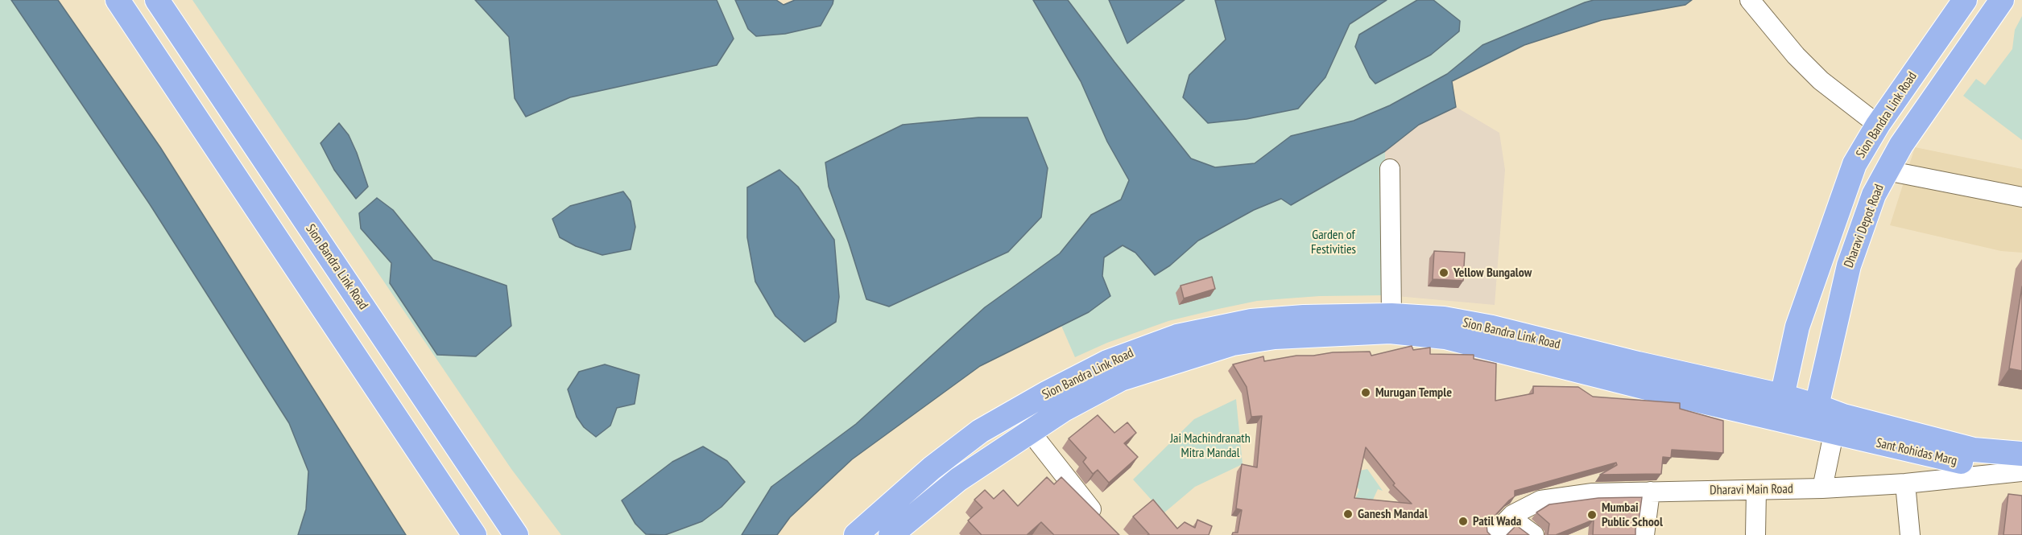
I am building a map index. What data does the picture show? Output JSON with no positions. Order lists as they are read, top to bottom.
{
  "streets": {
    "main road": ["Sion Bandra Link Road", "Dharavi Depot Road", "Sant Rohidas Marg"],
    "street": ["Dharavi Main Road"]
  },
  "crossings": [
    ["Sion Bandra Link Road", "Dharavi Depot Road"],
    ["Sion Bandra Link Road", "Sant Rohidas Marg"],
    ["Dharavi Depot Road", "Sant Rohidas Marg"],
    ["Sant Rohidas Marg", "Dharavi Main Road"]
  ],
  "parks": ["Garden of Festivities", "Jai Machindranath Mitra Mandal"],
  "places": [
    "Yellow Bungalow",
    "Murugan Temple",
    "Ganesh Mandal",
    "Mumbai Public School",
    "Patil Wada"
  ]
}
